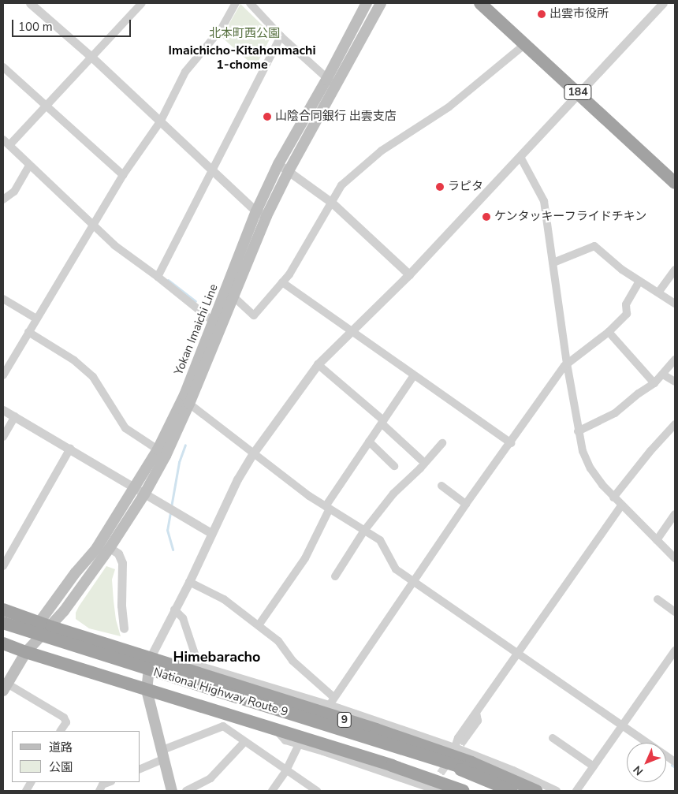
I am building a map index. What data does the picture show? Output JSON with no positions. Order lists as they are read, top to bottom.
{
  "streets": {
    "highway": ["184", "National Highway Route 9", "9"],
    "main road": ["Yokan Imaichi Line"]
  },
  "crossings": [
    ["Yokan Imaichi Line", "9"]
  ],
  "districts": ["Imaichicho-Kitahonmachi 1-chome", "Himebaracho"],
  "parks": ["北本町西公園"],
  "places": [
    "出雲市役所",
    "山陰合同銀行 出雲支店",
    "ラピタ",
    "ケンタッキーフライドチキン"
  ],
  "legend": ["道路", "公園"],
  "scale_bar": "100 m",
  "north": "bottom left"
}
